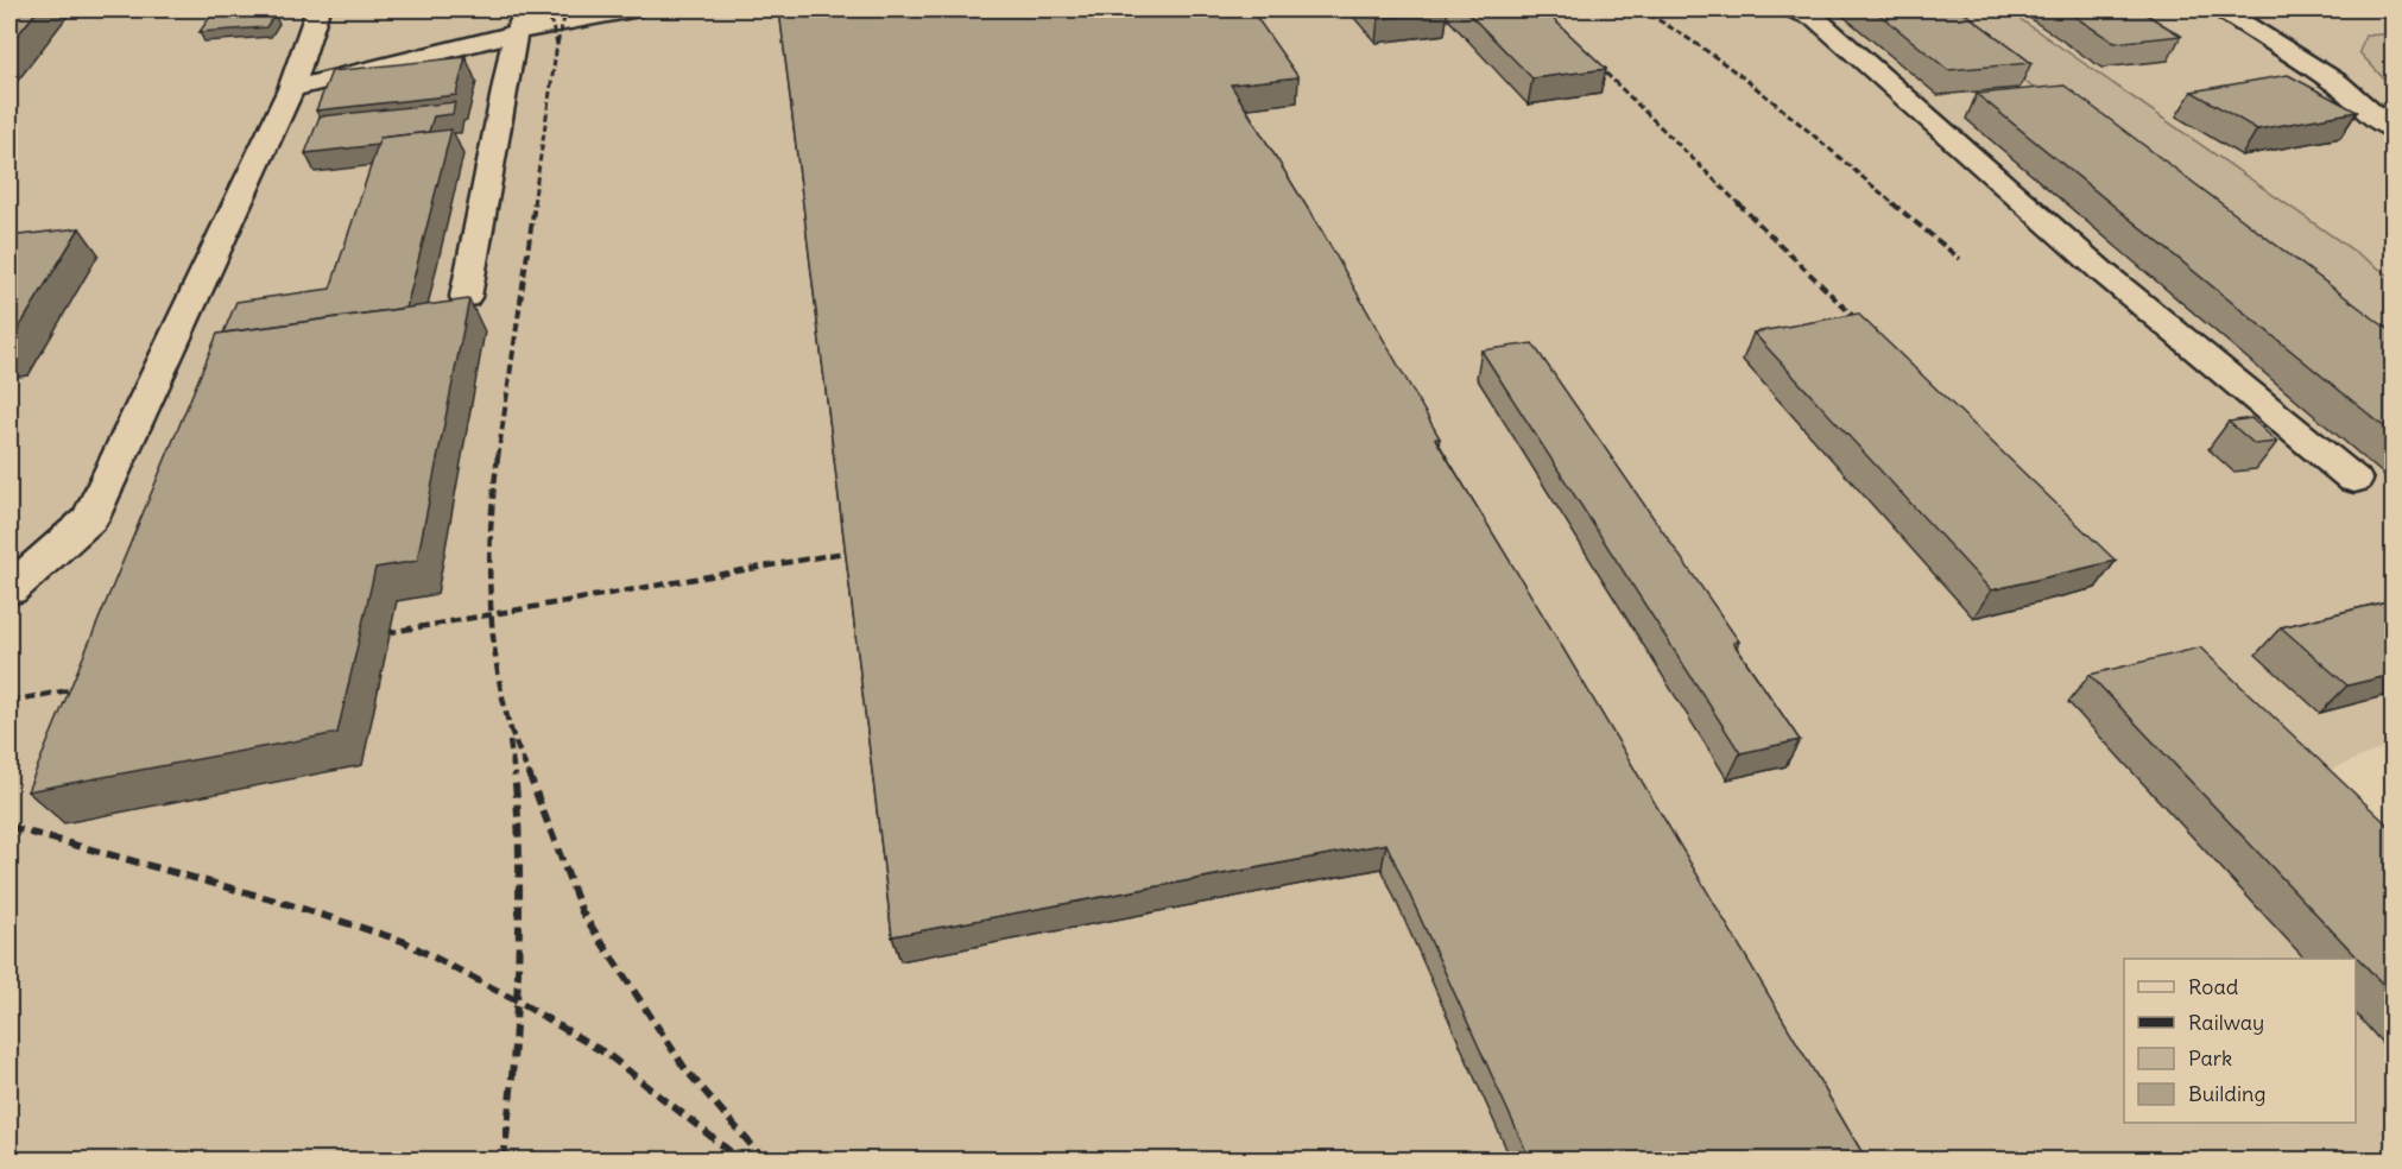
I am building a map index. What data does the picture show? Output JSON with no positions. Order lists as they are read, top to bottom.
{
  "legend": [
    "Road",
    "Railway",
    "Park",
    "Building"
  ]
}
